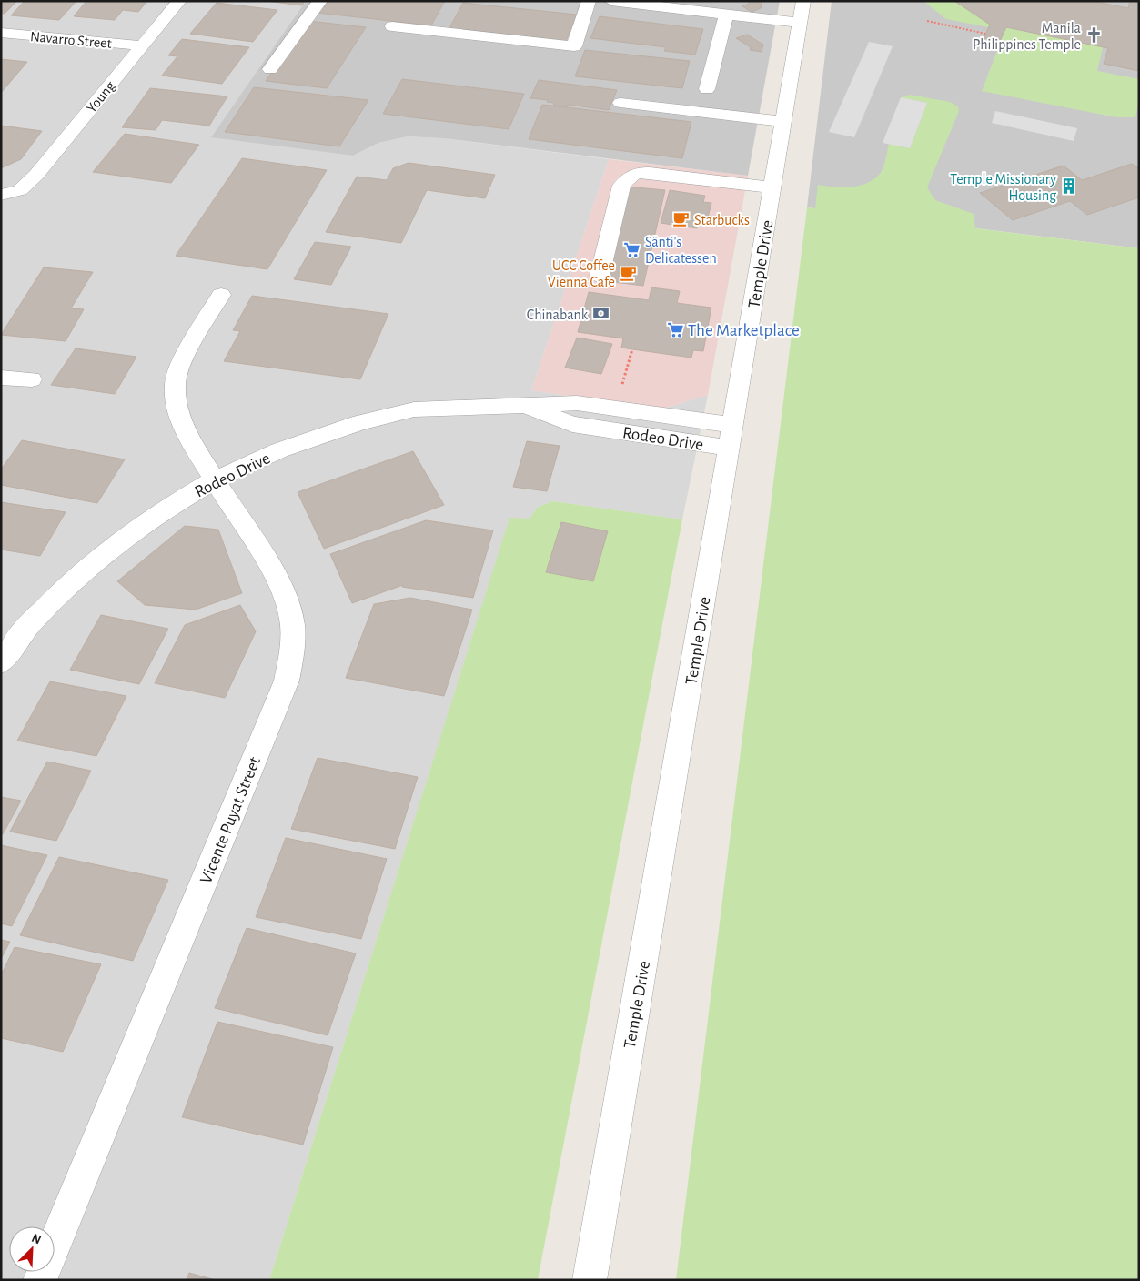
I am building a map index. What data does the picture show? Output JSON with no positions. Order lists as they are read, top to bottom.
{
  "streets": {
    "street": [
      "Navarro Street",
      "Young",
      "Temple Drive",
      "Rodeo Drive",
      "Vicente Puyat Street"
    ]
  },
  "crossings": [
    ["Navarro Street", "Young"],
    ["Temple Drive", "Rodeo Drive"],
    ["Rodeo Drive", "Vicente Puyat Street"]
  ],
  "places": {
    "church": ["Manila Philippines Temple"],
    "building": ["Temple Missionary Housing"],
    "cafe": ["Starbucks", "UCC Coffee Vienna Cafe"],
    "supermarket": ["Sänti's Delicatessen", "The Marketplace"],
    "bank": ["Chinabank"]
  },
  "north": "top right"
}
